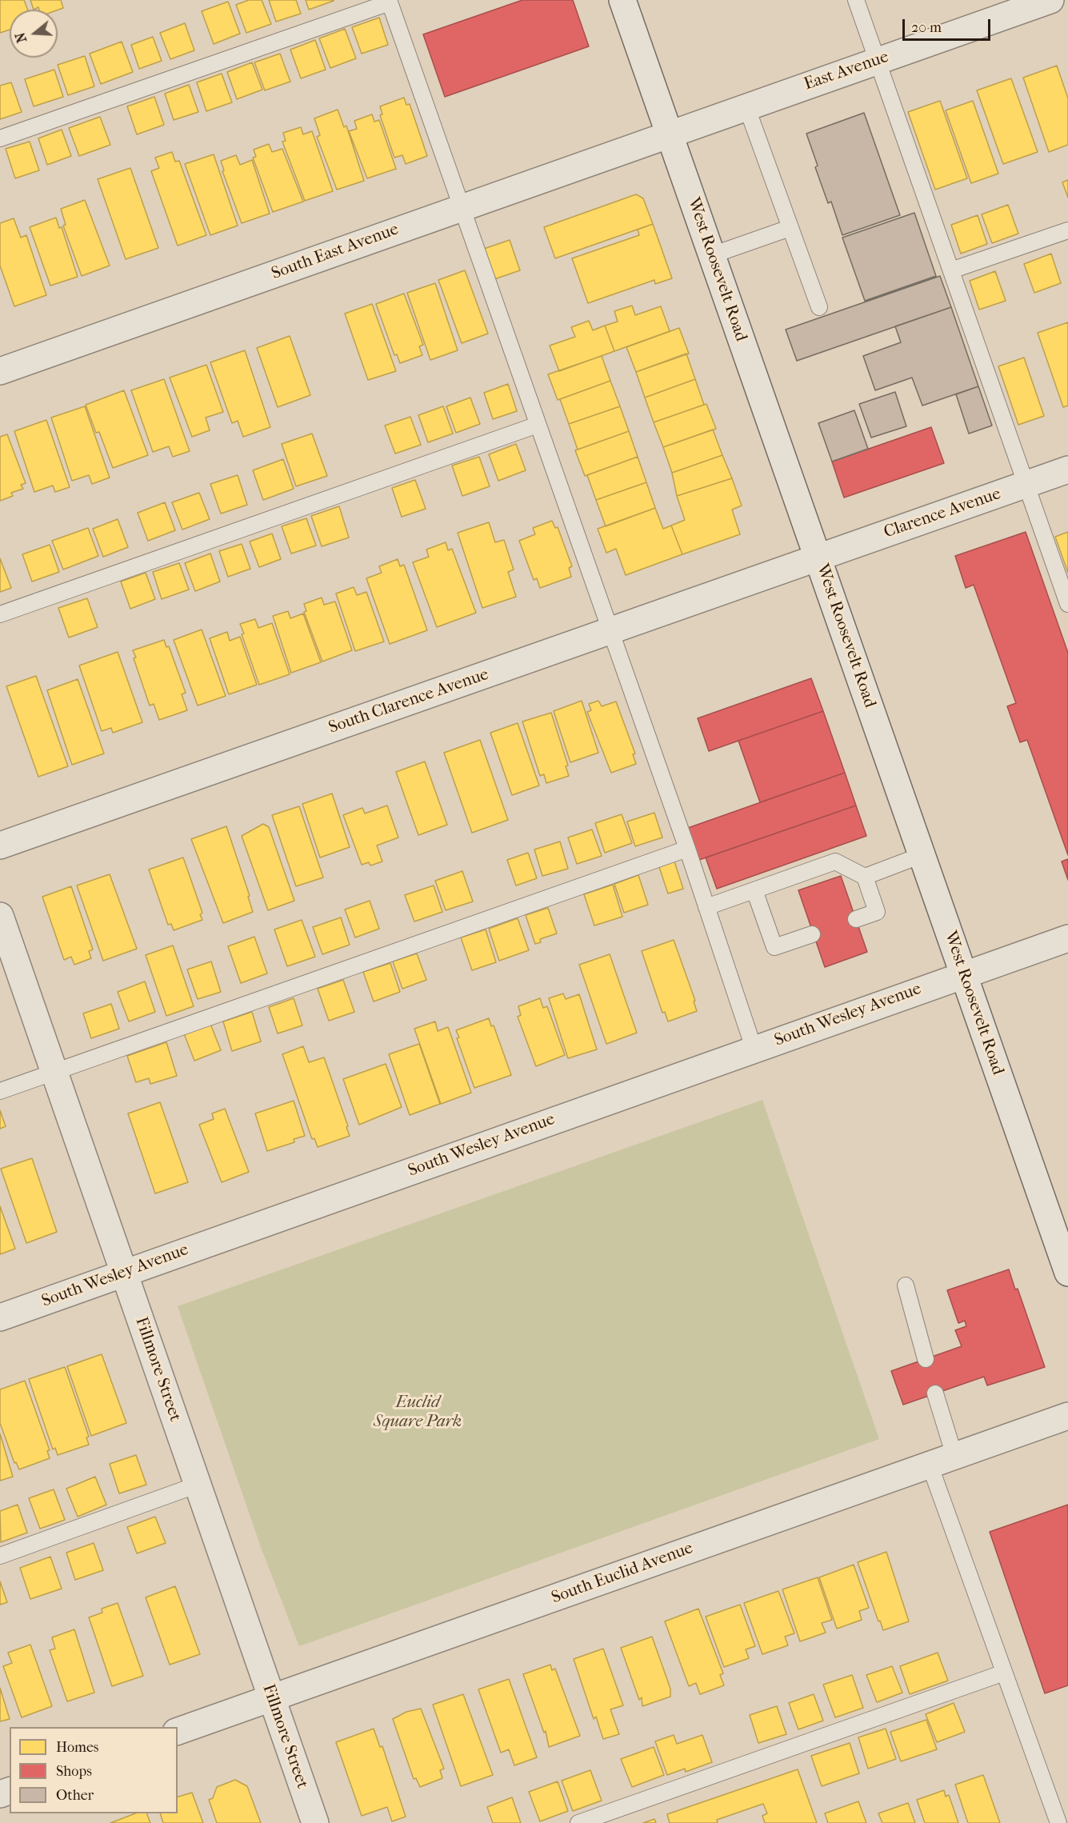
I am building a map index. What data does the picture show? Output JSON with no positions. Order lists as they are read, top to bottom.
{
  "streets": {
    "street": [
      "East Avenue",
      "South East Avenue",
      "West Roosevelt Road",
      "Clarence Avenue",
      "South Clarence Avenue",
      "South Wesley Avenue",
      "Fillmore Street",
      "South Euclid Avenue"
    ]
  },
  "crossings": [
    ["East Avenue", "South East Avenue"],
    ["East Avenue", "West Roosevelt Road"],
    ["South East Avenue", "West Roosevelt Road"],
    ["West Roosevelt Road", "Clarence Avenue"],
    ["West Roosevelt Road", "South Clarence Avenue"],
    ["West Roosevelt Road", "South Wesley Avenue"],
    ["Clarence Avenue", "South Clarence Avenue"],
    ["South Wesley Avenue", "Fillmore Street"],
    ["Fillmore Street", "South Euclid Avenue"]
  ],
  "parks": ["Euclid Square Park"],
  "legend": ["Homes", "Shops", "Other"],
  "scale_bar": "20 m",
  "north": "left"
}
